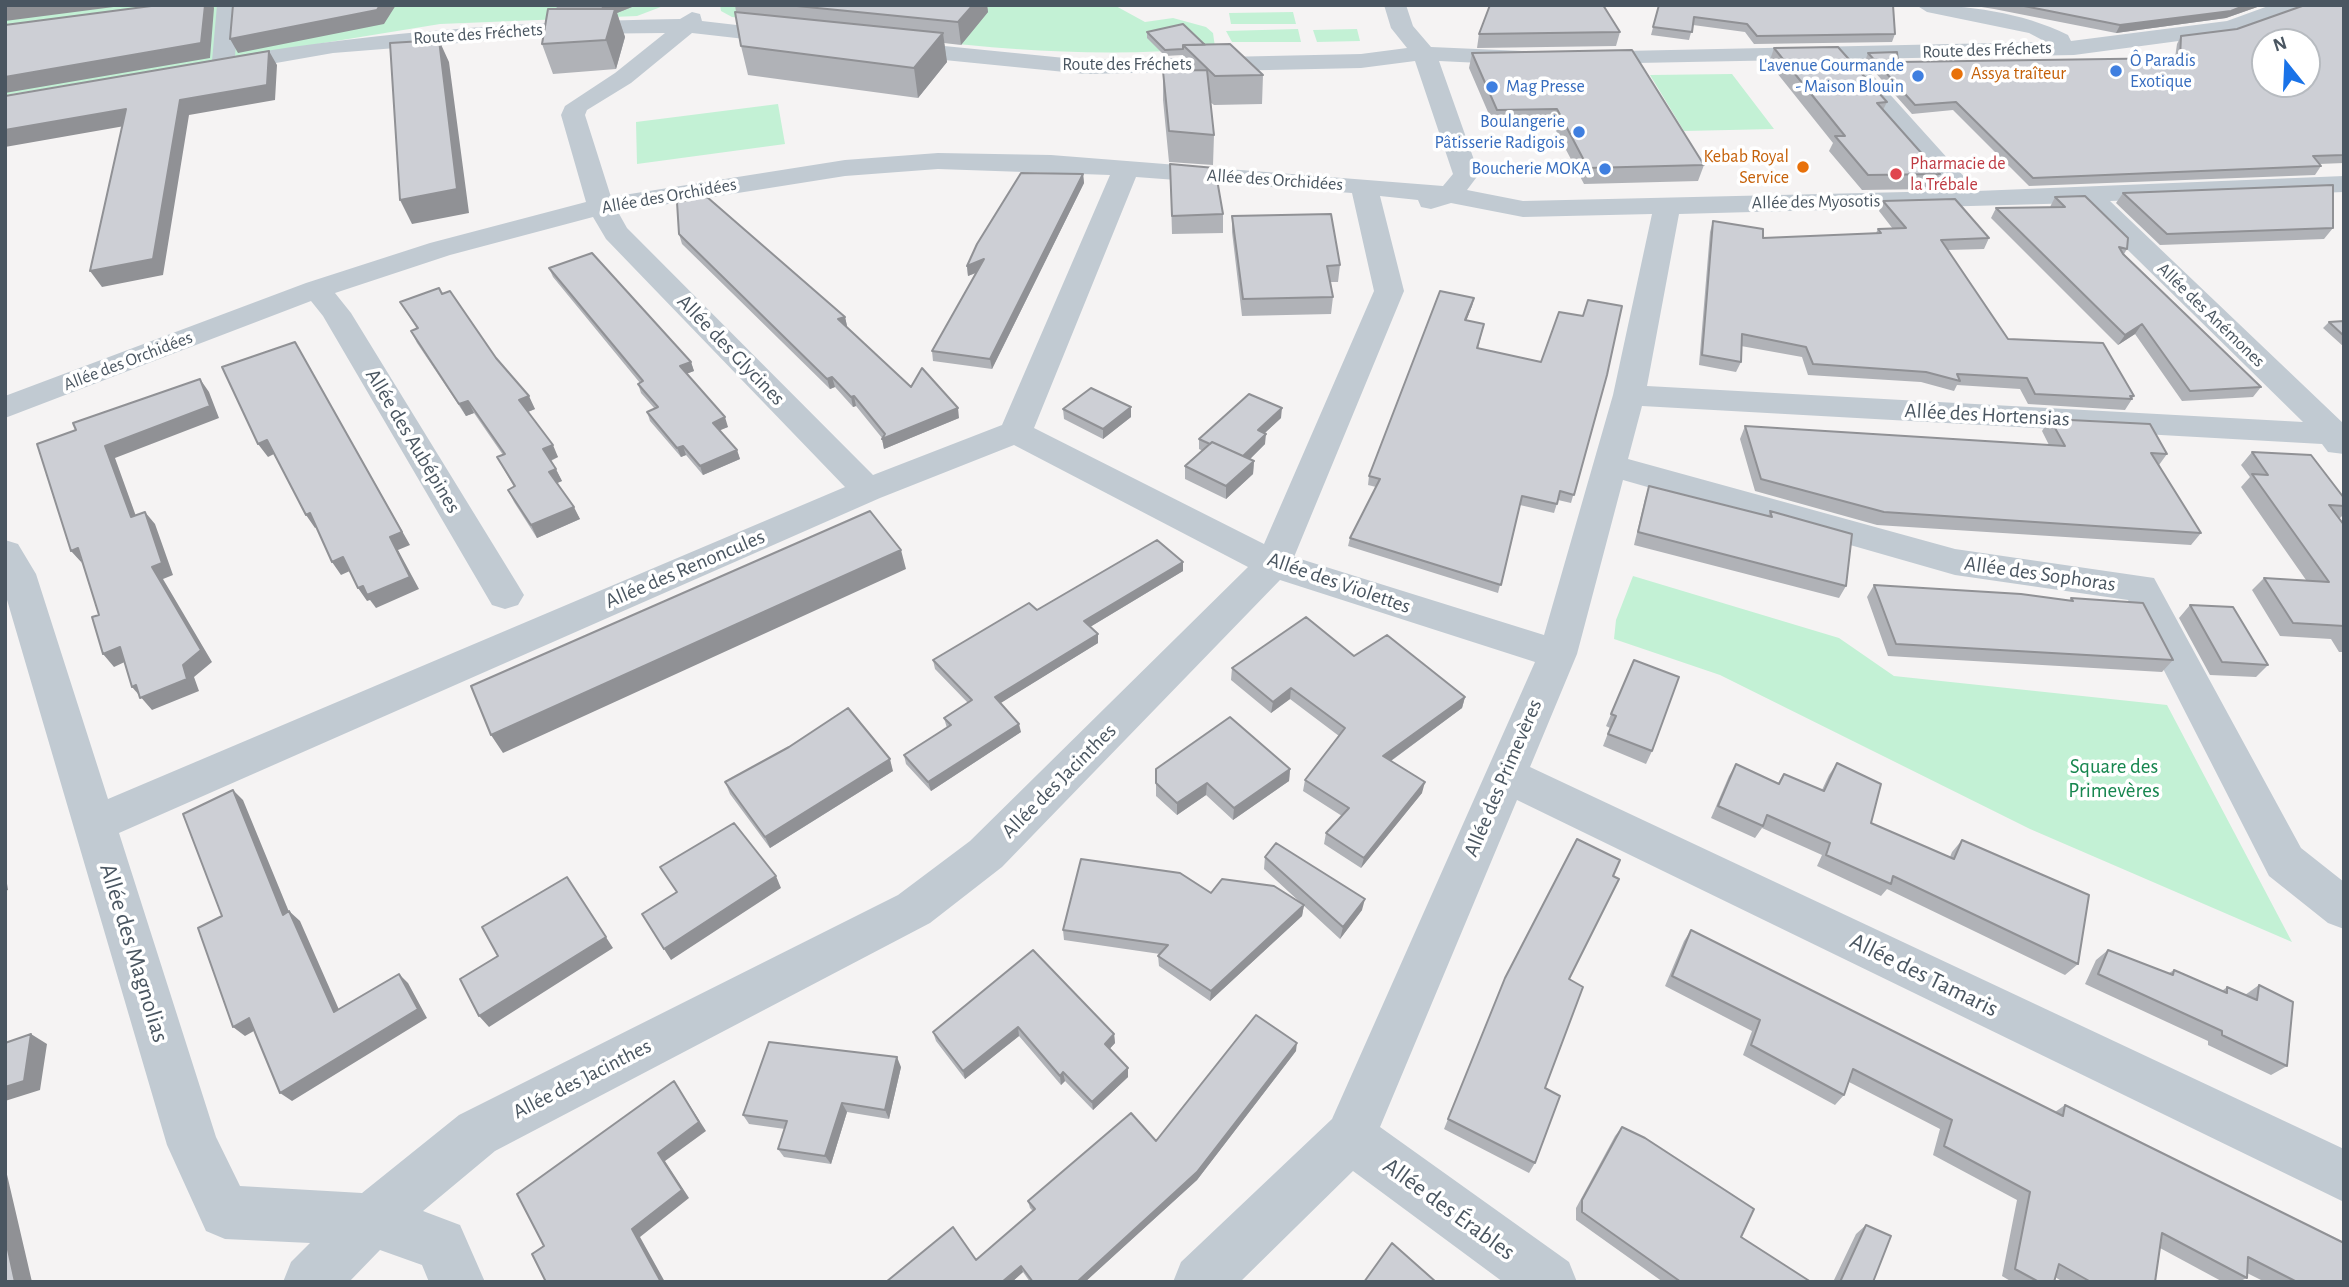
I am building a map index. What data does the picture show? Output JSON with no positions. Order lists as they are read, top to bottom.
{
  "streets": {
    "street": [
      "Route des Fréchets",
      "Allée des Orchidées",
      "Allée des Myosotis",
      "Allée des Anémones",
      "Allée des Glycines",
      "Allée des Hortensias",
      "Allée des Aubépines",
      "Allée des Renoncules",
      "Allée des Sophoras",
      "Allée des Violettes",
      "Allée des Primevères",
      "Allée des Jacinthes",
      "Allée des Magnolias",
      "Allée des Tamaris",
      "Allée des Érables"
    ]
  },
  "crossings": [
    ["Route des Fréchets", "Allée des Glycines"],
    ["Allée des Orchidées", "Allée des Glycines"],
    ["Allée des Orchidées", "Allée des Aubépines"],
    ["Allée des Orchidées", "Allée des Jacinthes"],
    ["Allée des Myosotis", "Allée des Anémones"],
    ["Allée des Myosotis", "Allée des Primevères"],
    ["Allée des Anémones", "Allée des Hortensias"],
    ["Allée des Glycines", "Allée des Renoncules"],
    ["Allée des Hortensias", "Allée des Primevères"],
    ["Allée des Renoncules", "Allée des Violettes"],
    ["Allée des Renoncules", "Allée des Magnolias"],
    ["Allée des Sophoras", "Allée des Primevères"],
    ["Allée des Violettes", "Allée des Primevères"],
    ["Allée des Violettes", "Allée des Jacinthes"],
    ["Allée des Primevères", "Allée des Tamaris"],
    ["Allée des Primevères", "Allée des Érables"],
    ["Allée des Jacinthes", "Allée des Magnolias"]
  ],
  "parks": ["Square des Primevères"],
  "places": [
    "Ô Paradis Exotique",
    "Assya traîteur",
    "L'avenue Gourmande - Maison Blouin",
    "Mag Presse",
    "Boulangerie Pâtisserie Radigois",
    "Kebab Royal Service",
    "Boucherie MOKA",
    "Pharmacie de la Trébale"
  ],
  "north": "top"
}
